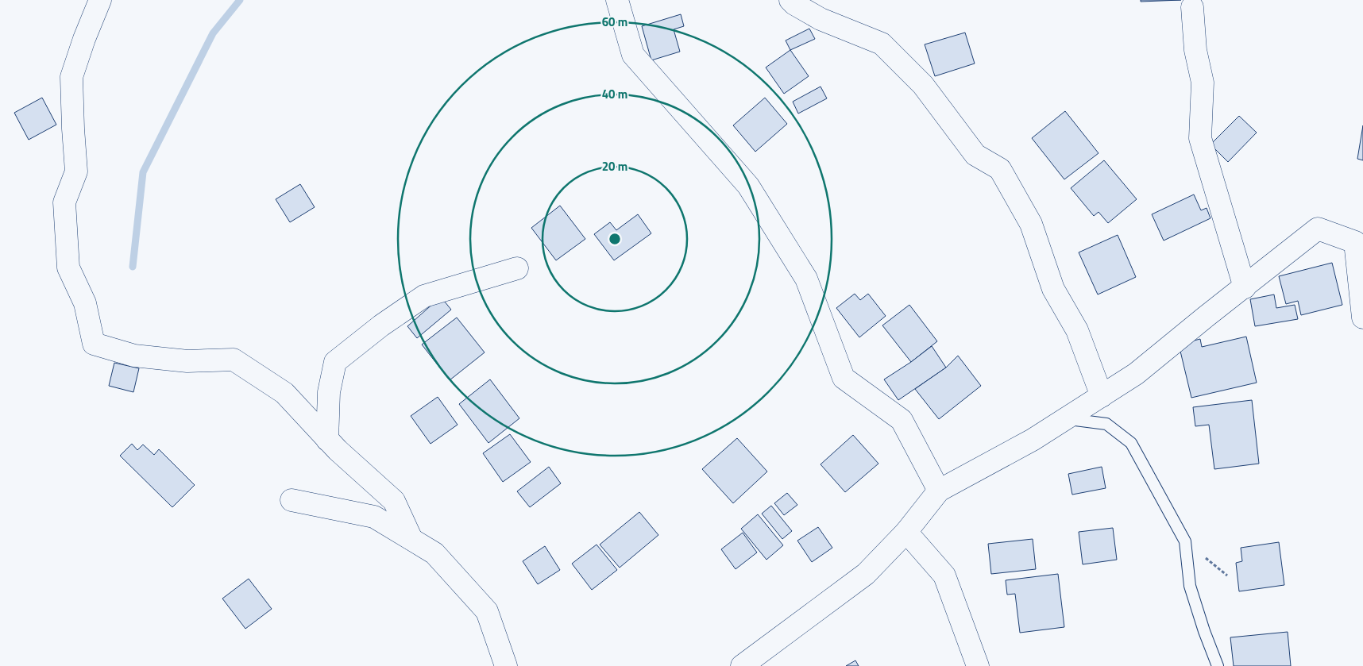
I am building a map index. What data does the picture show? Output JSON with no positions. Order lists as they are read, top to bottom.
{
  "rings": ["60 m", "40 m", "20 m"]
}
